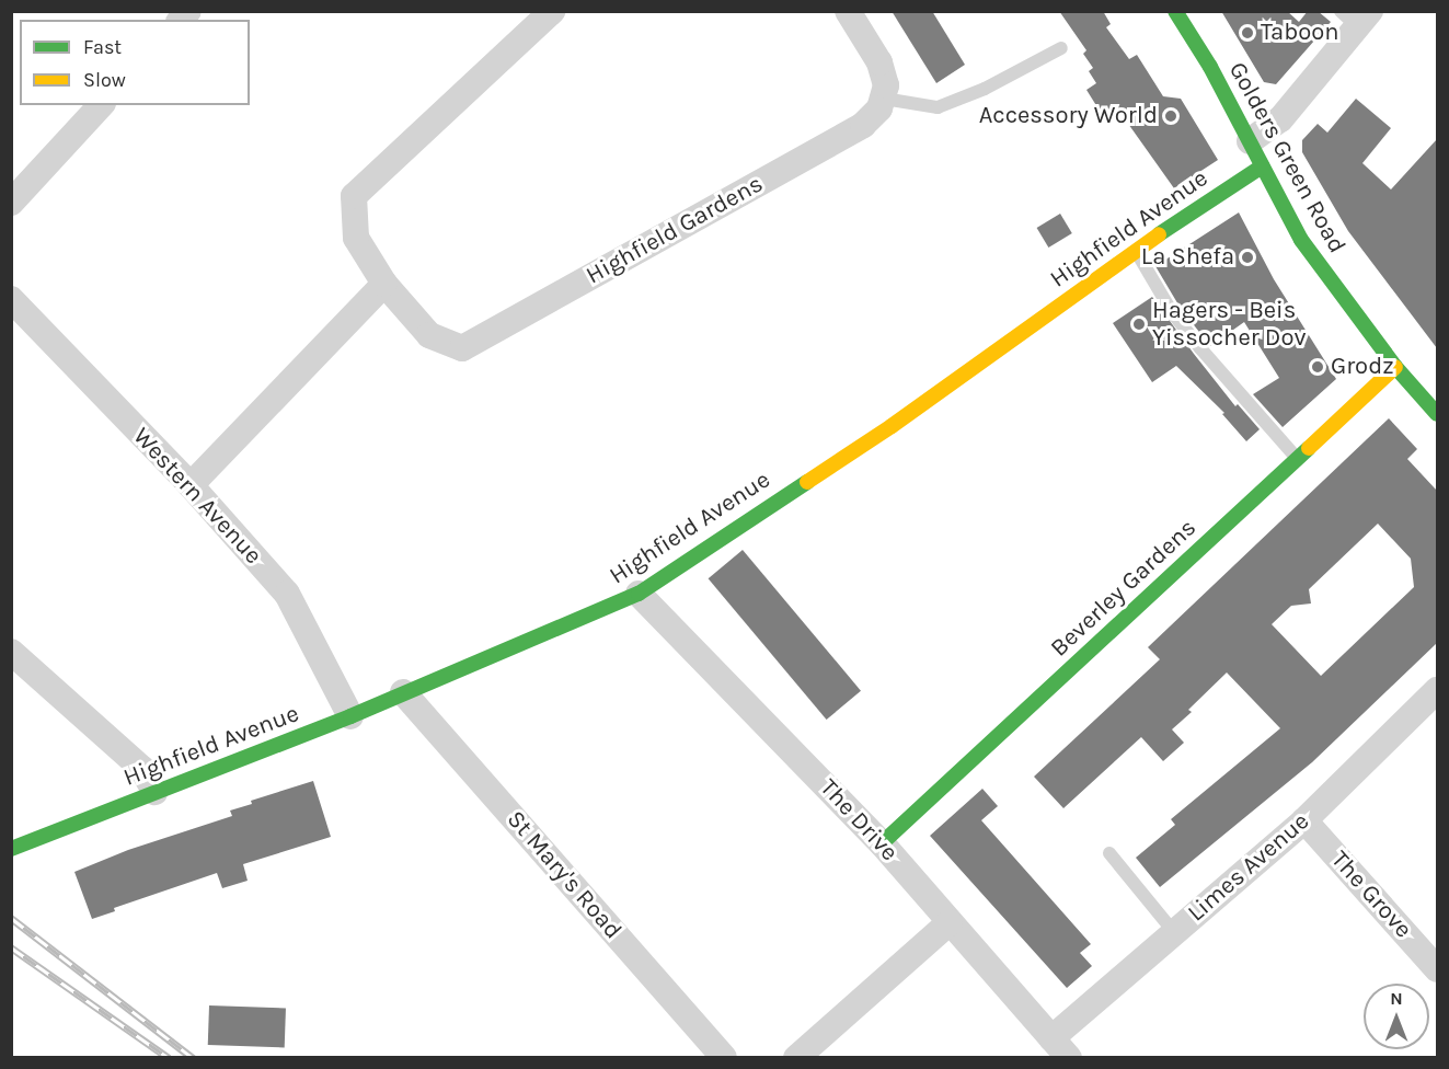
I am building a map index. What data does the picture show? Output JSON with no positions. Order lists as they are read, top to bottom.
{
  "streets": {
    "street": [
      "Golders Green Road",
      "Highfield Avenue",
      "Highfield Gardens",
      "Western Avenue",
      "Beverley Gardens",
      "The Drive",
      "Limes Avenue",
      "St Mary's Road",
      "The Grove"
    ]
  },
  "crossings": [
    ["Golders Green Road", "Highfield Avenue"],
    ["Golders Green Road", "Beverley Gardens"],
    ["Highfield Avenue", "Western Avenue"],
    ["Highfield Avenue", "The Drive"],
    ["Highfield Avenue", "St Mary's Road"],
    ["Beverley Gardens", "The Drive"],
    ["The Drive", "Limes Avenue"],
    ["Limes Avenue", "The Grove"]
  ],
  "places": [
    "Taboon",
    "Accessory World",
    "La Shefa",
    "Hagers - Beis Yissocher Dov",
    "Grodz"
  ],
  "legend": ["Fast", "Slow"],
  "north": "top"
}
